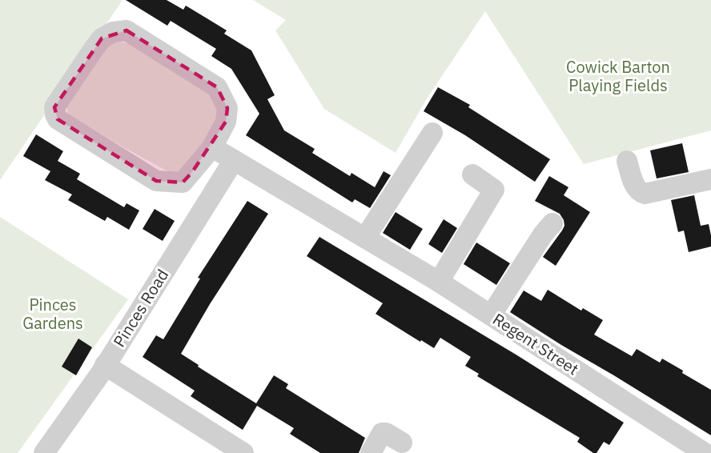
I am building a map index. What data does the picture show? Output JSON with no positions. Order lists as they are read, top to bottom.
{
  "streets": {
    "street": ["Pinces Road", "Regent Street"]
  },
  "crossings": [
    ["Pinces Road", "Regent Street"]
  ],
  "parks": ["Cowick Barton Playing Fields", "Pinces Gardens"]
}
